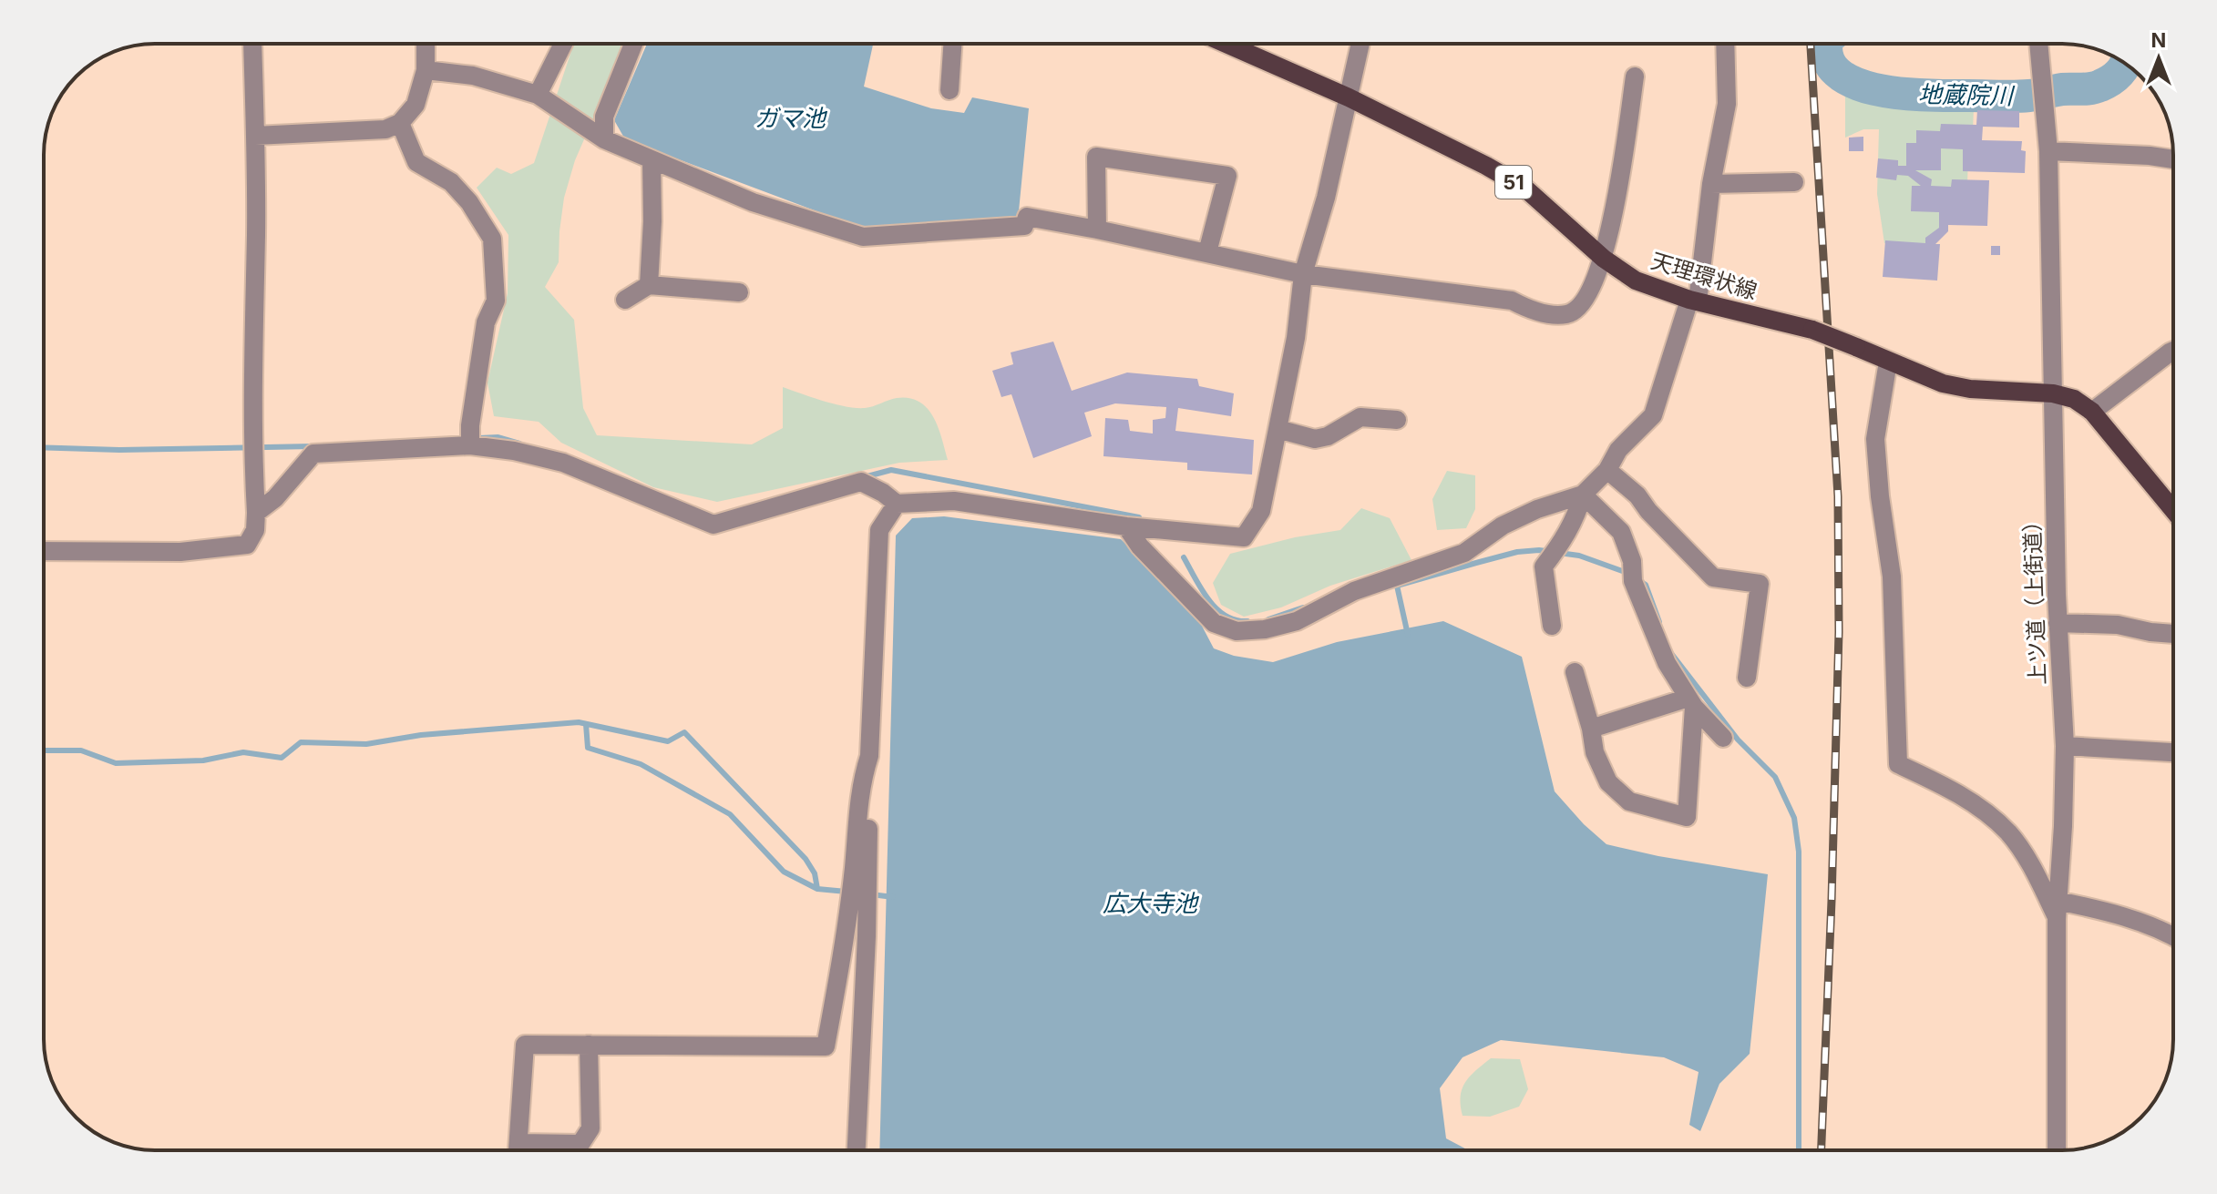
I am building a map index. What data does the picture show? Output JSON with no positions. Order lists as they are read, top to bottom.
{
  "streets": {
    "main road": ["51", "天理環状線"],
    "street": ["上ツ道（上街道）"]
  },
  "crossings": [
    ["天理環状線", "上ツ道（上街道）"]
  ],
  "water": ["地蔵院川", "ガマ池", "広大寺池"],
  "north": "top"
}
